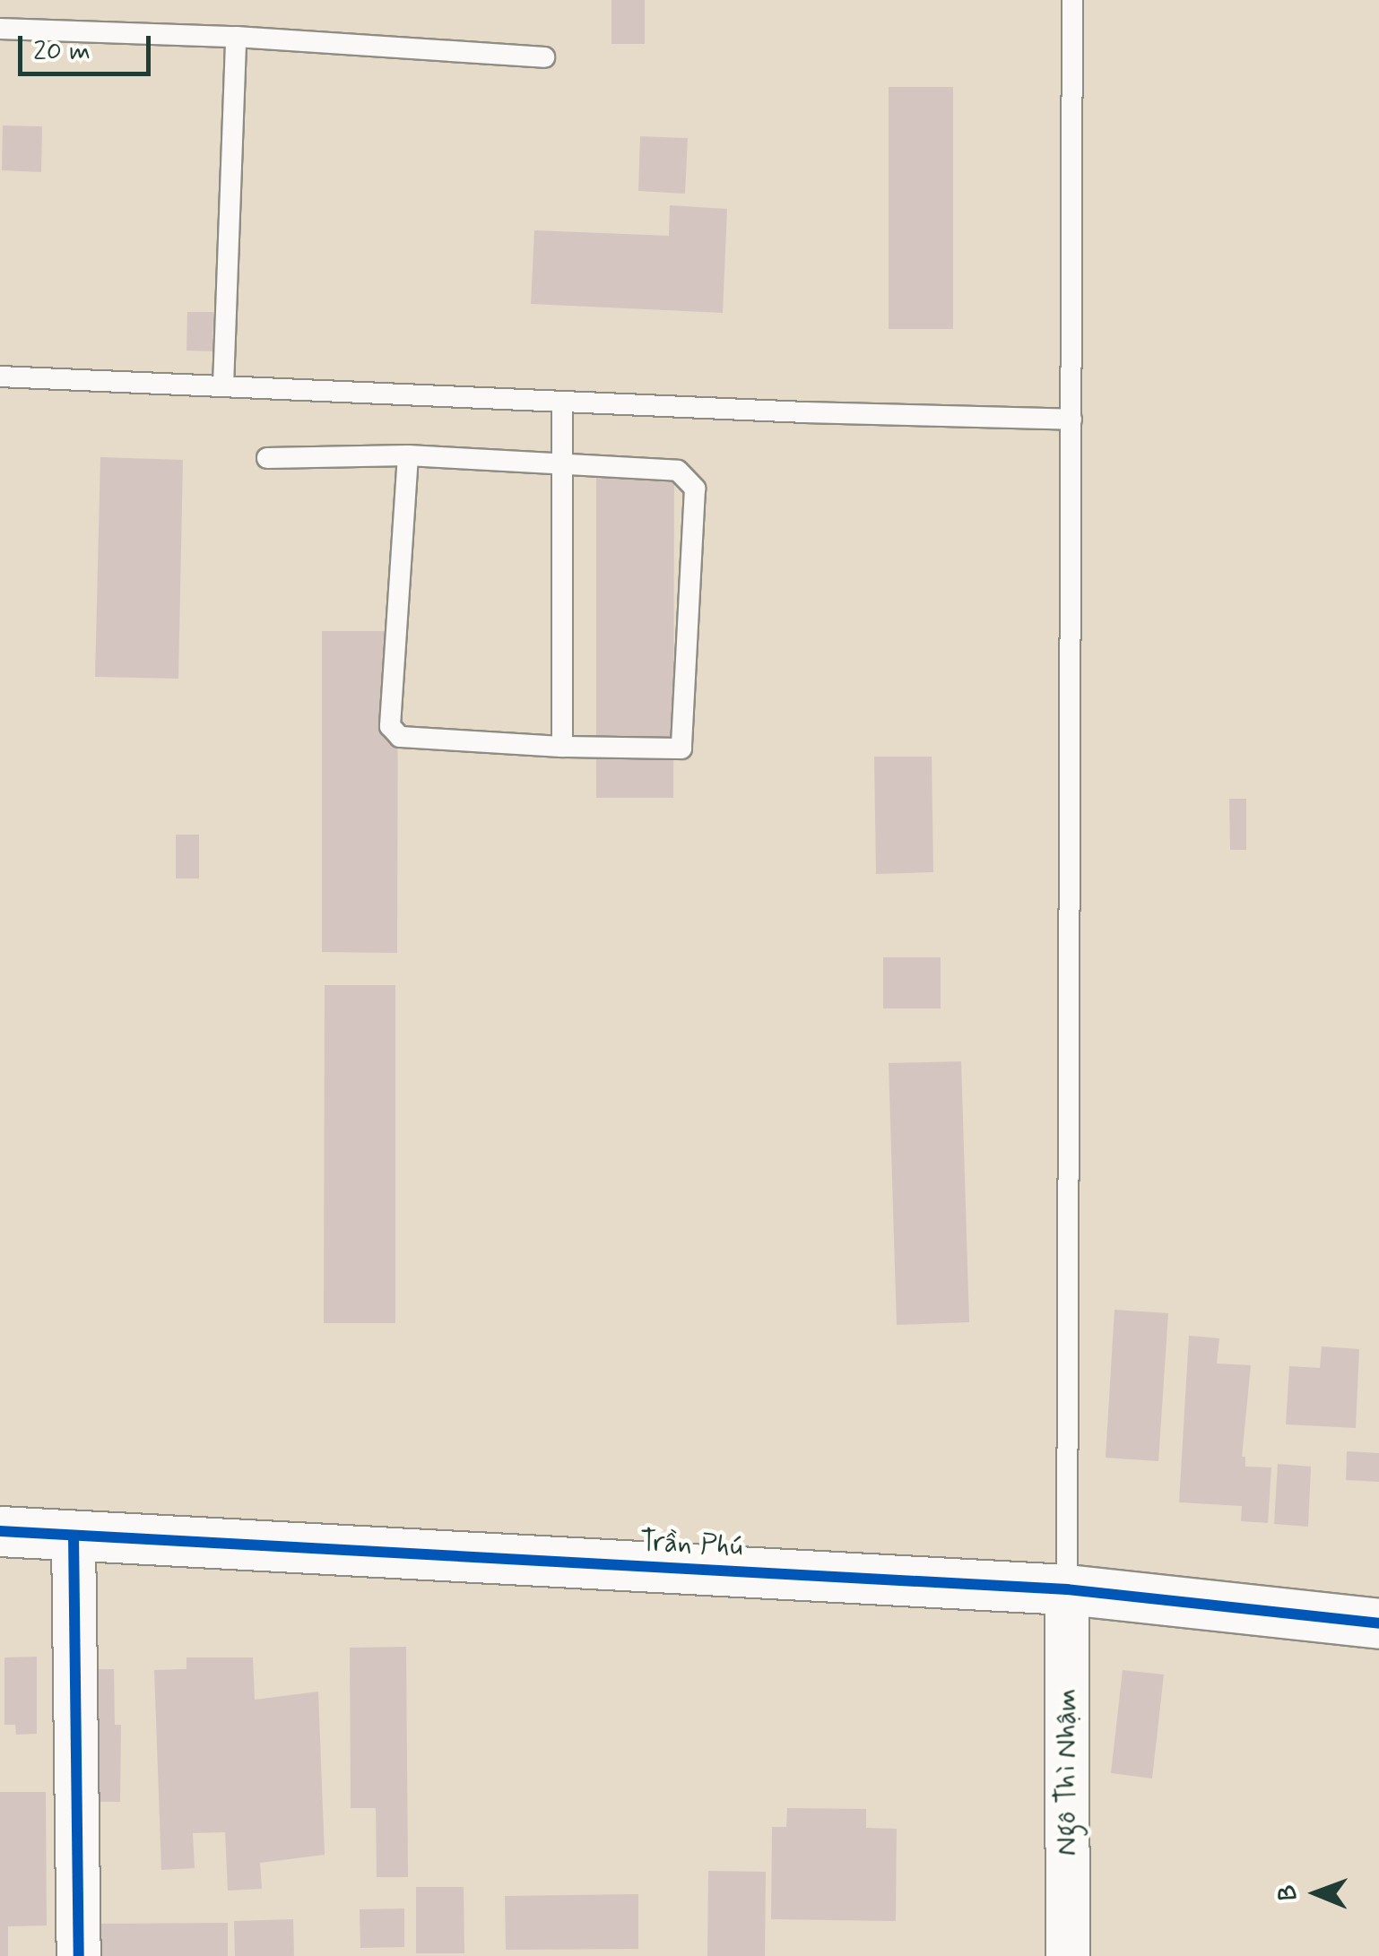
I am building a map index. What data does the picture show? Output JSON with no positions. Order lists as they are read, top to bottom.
{
  "streets": {
    "street": ["Trần Phú", "Ngô Thì Nhậm"]
  },
  "crossings": [
    ["Trần Phú", "Ngô Thì Nhậm"]
  ],
  "scale_bar": "20 m",
  "north": "left"
}
